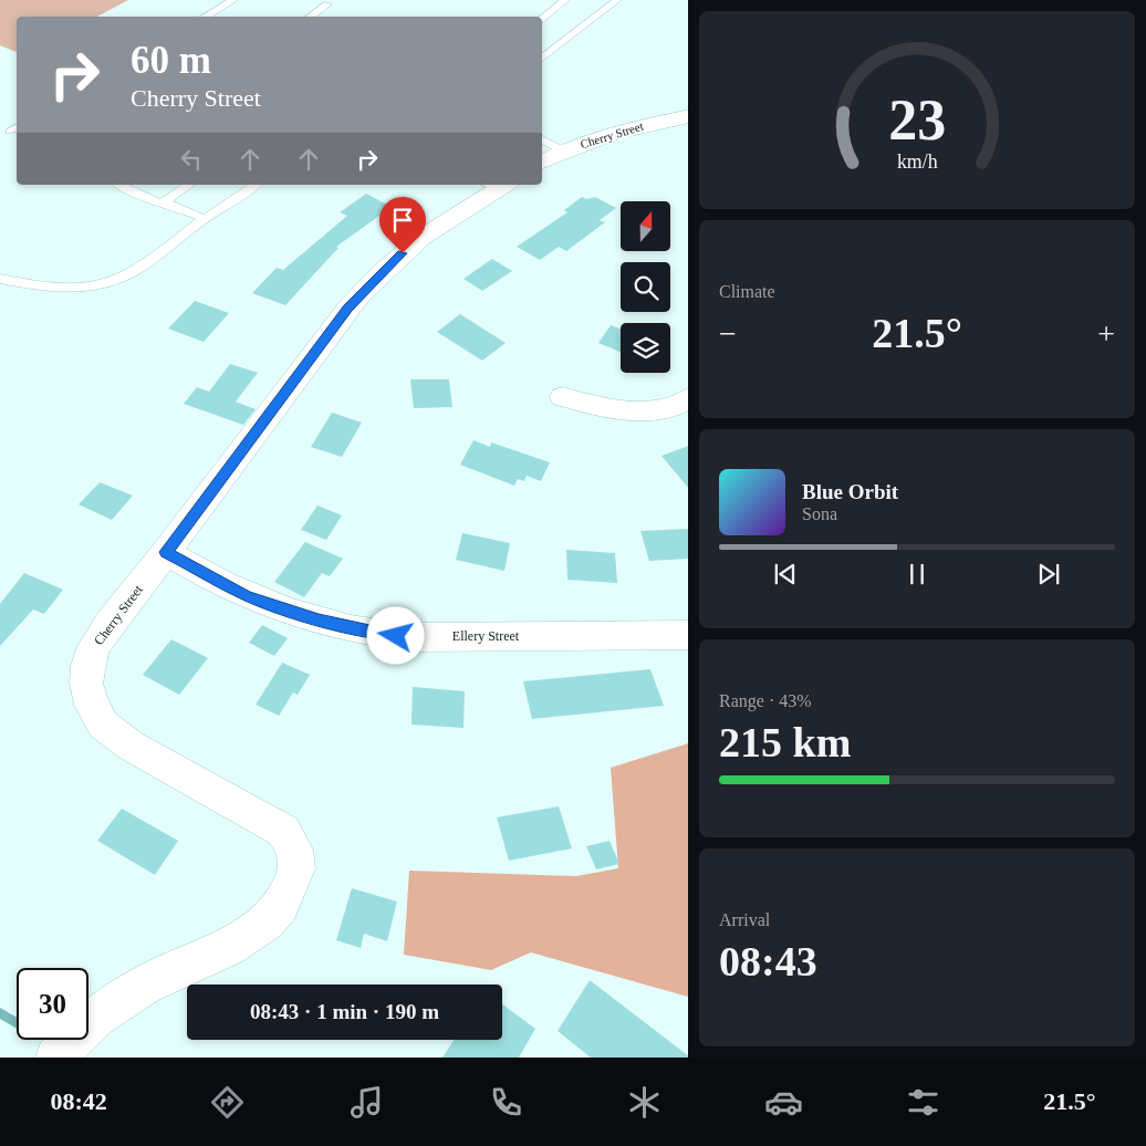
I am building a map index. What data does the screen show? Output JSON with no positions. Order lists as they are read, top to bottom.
{
  "streets": {
    "street": ["Cherry Street", "Ellery Street"]
  },
  "crossings": [
    ["Cherry Street", "Ellery Street"]
  ],
  "north": "top",
  "page": {
    "turn": ["60 m", "Cherry Street"],
    "tile": [
      "Climate",
      ["Range · 43%", "215 km"],
      ["Arrival", "08:43"]
    ],
    "heat": ["−", "21.5°", "+"],
    "song": ["Blue Orbit", "Sona"],
    "limit": "30",
    "trip": "08:43 · 1 min · 190 m",
    "tabs": ["08:42", "21.5°"],
    "gauge": ["23", "km/h"]
  }
}
